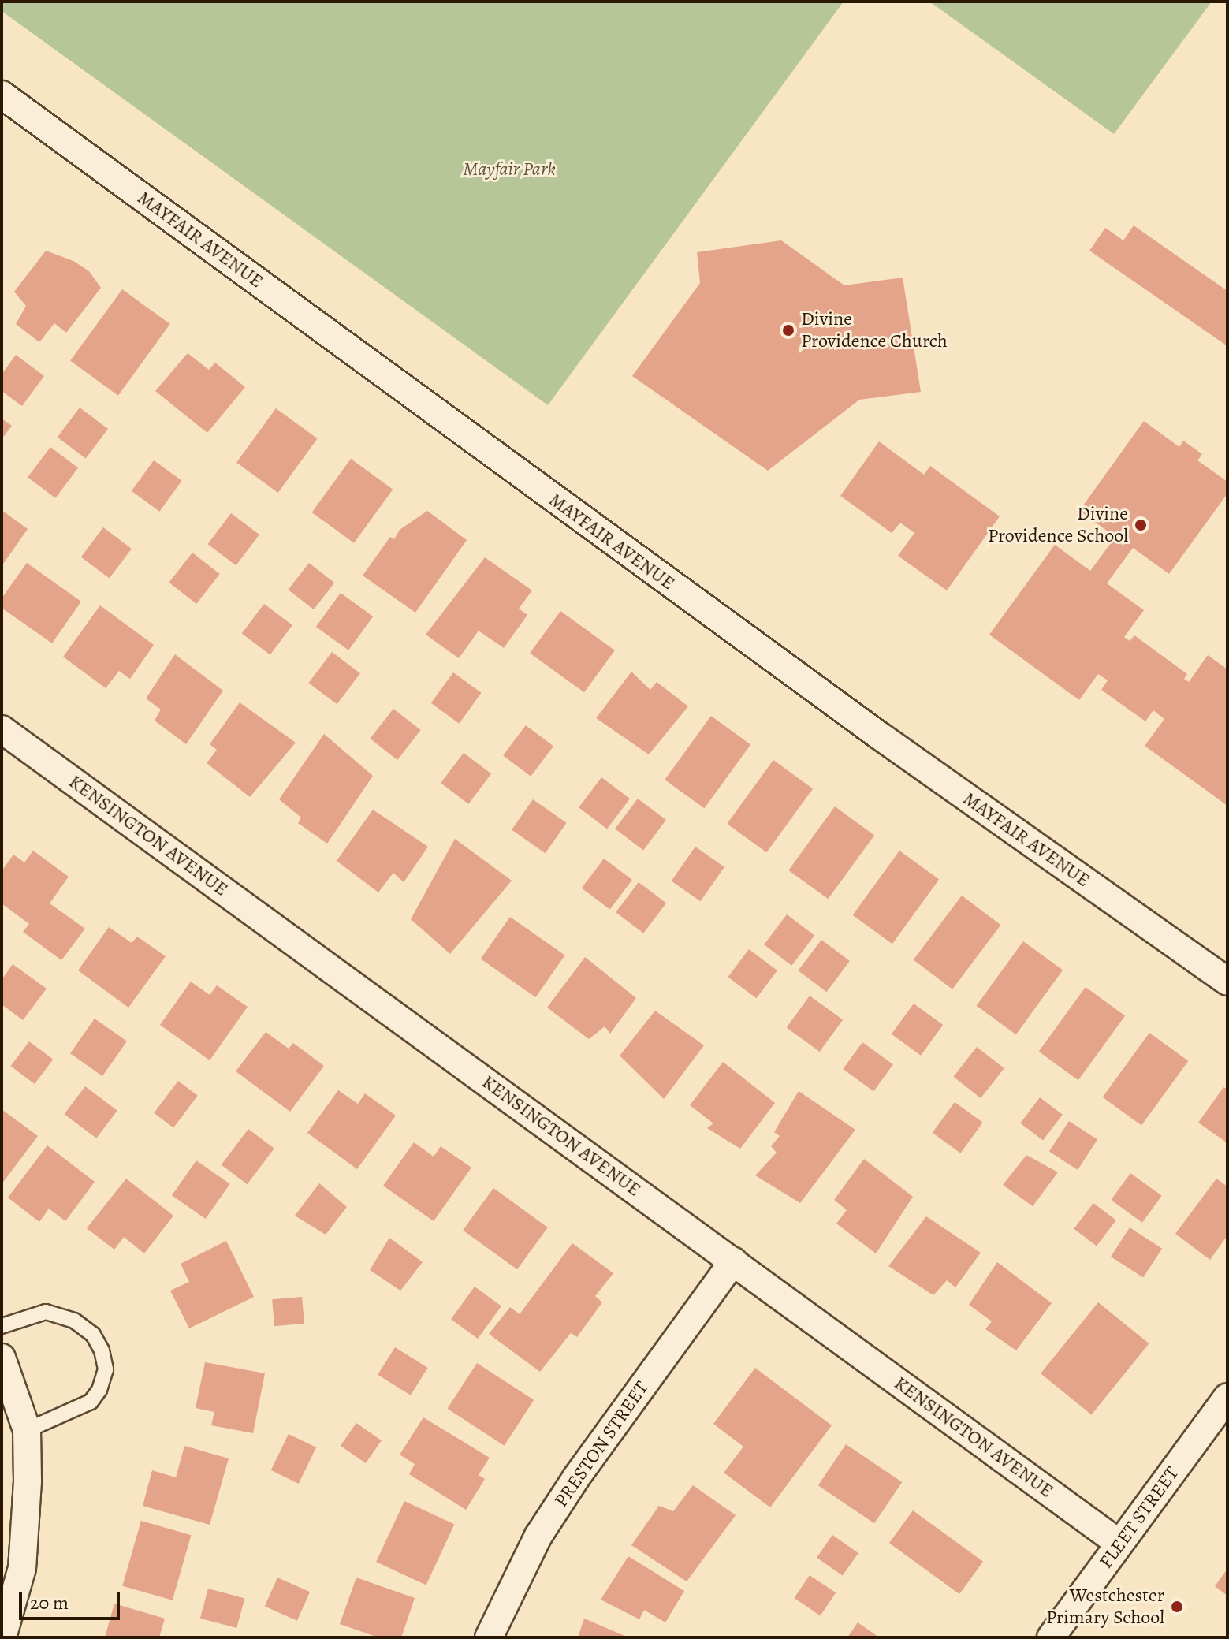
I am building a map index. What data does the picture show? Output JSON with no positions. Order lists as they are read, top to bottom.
{
  "streets": {
    "street": [
      "MAYFAIR AVENUE",
      "KENSINGTON AVENUE",
      "PRESTON STREET",
      "FLEET STREET"
    ]
  },
  "crossings": [
    ["KENSINGTON AVENUE", "PRESTON STREET"],
    ["KENSINGTON AVENUE", "FLEET STREET"]
  ],
  "parks": ["Mayfair Park"],
  "places": ["Divine Providence Church", "Divine Providence School", "Westchester Primary School"],
  "scale_bar": "20 m"
}
